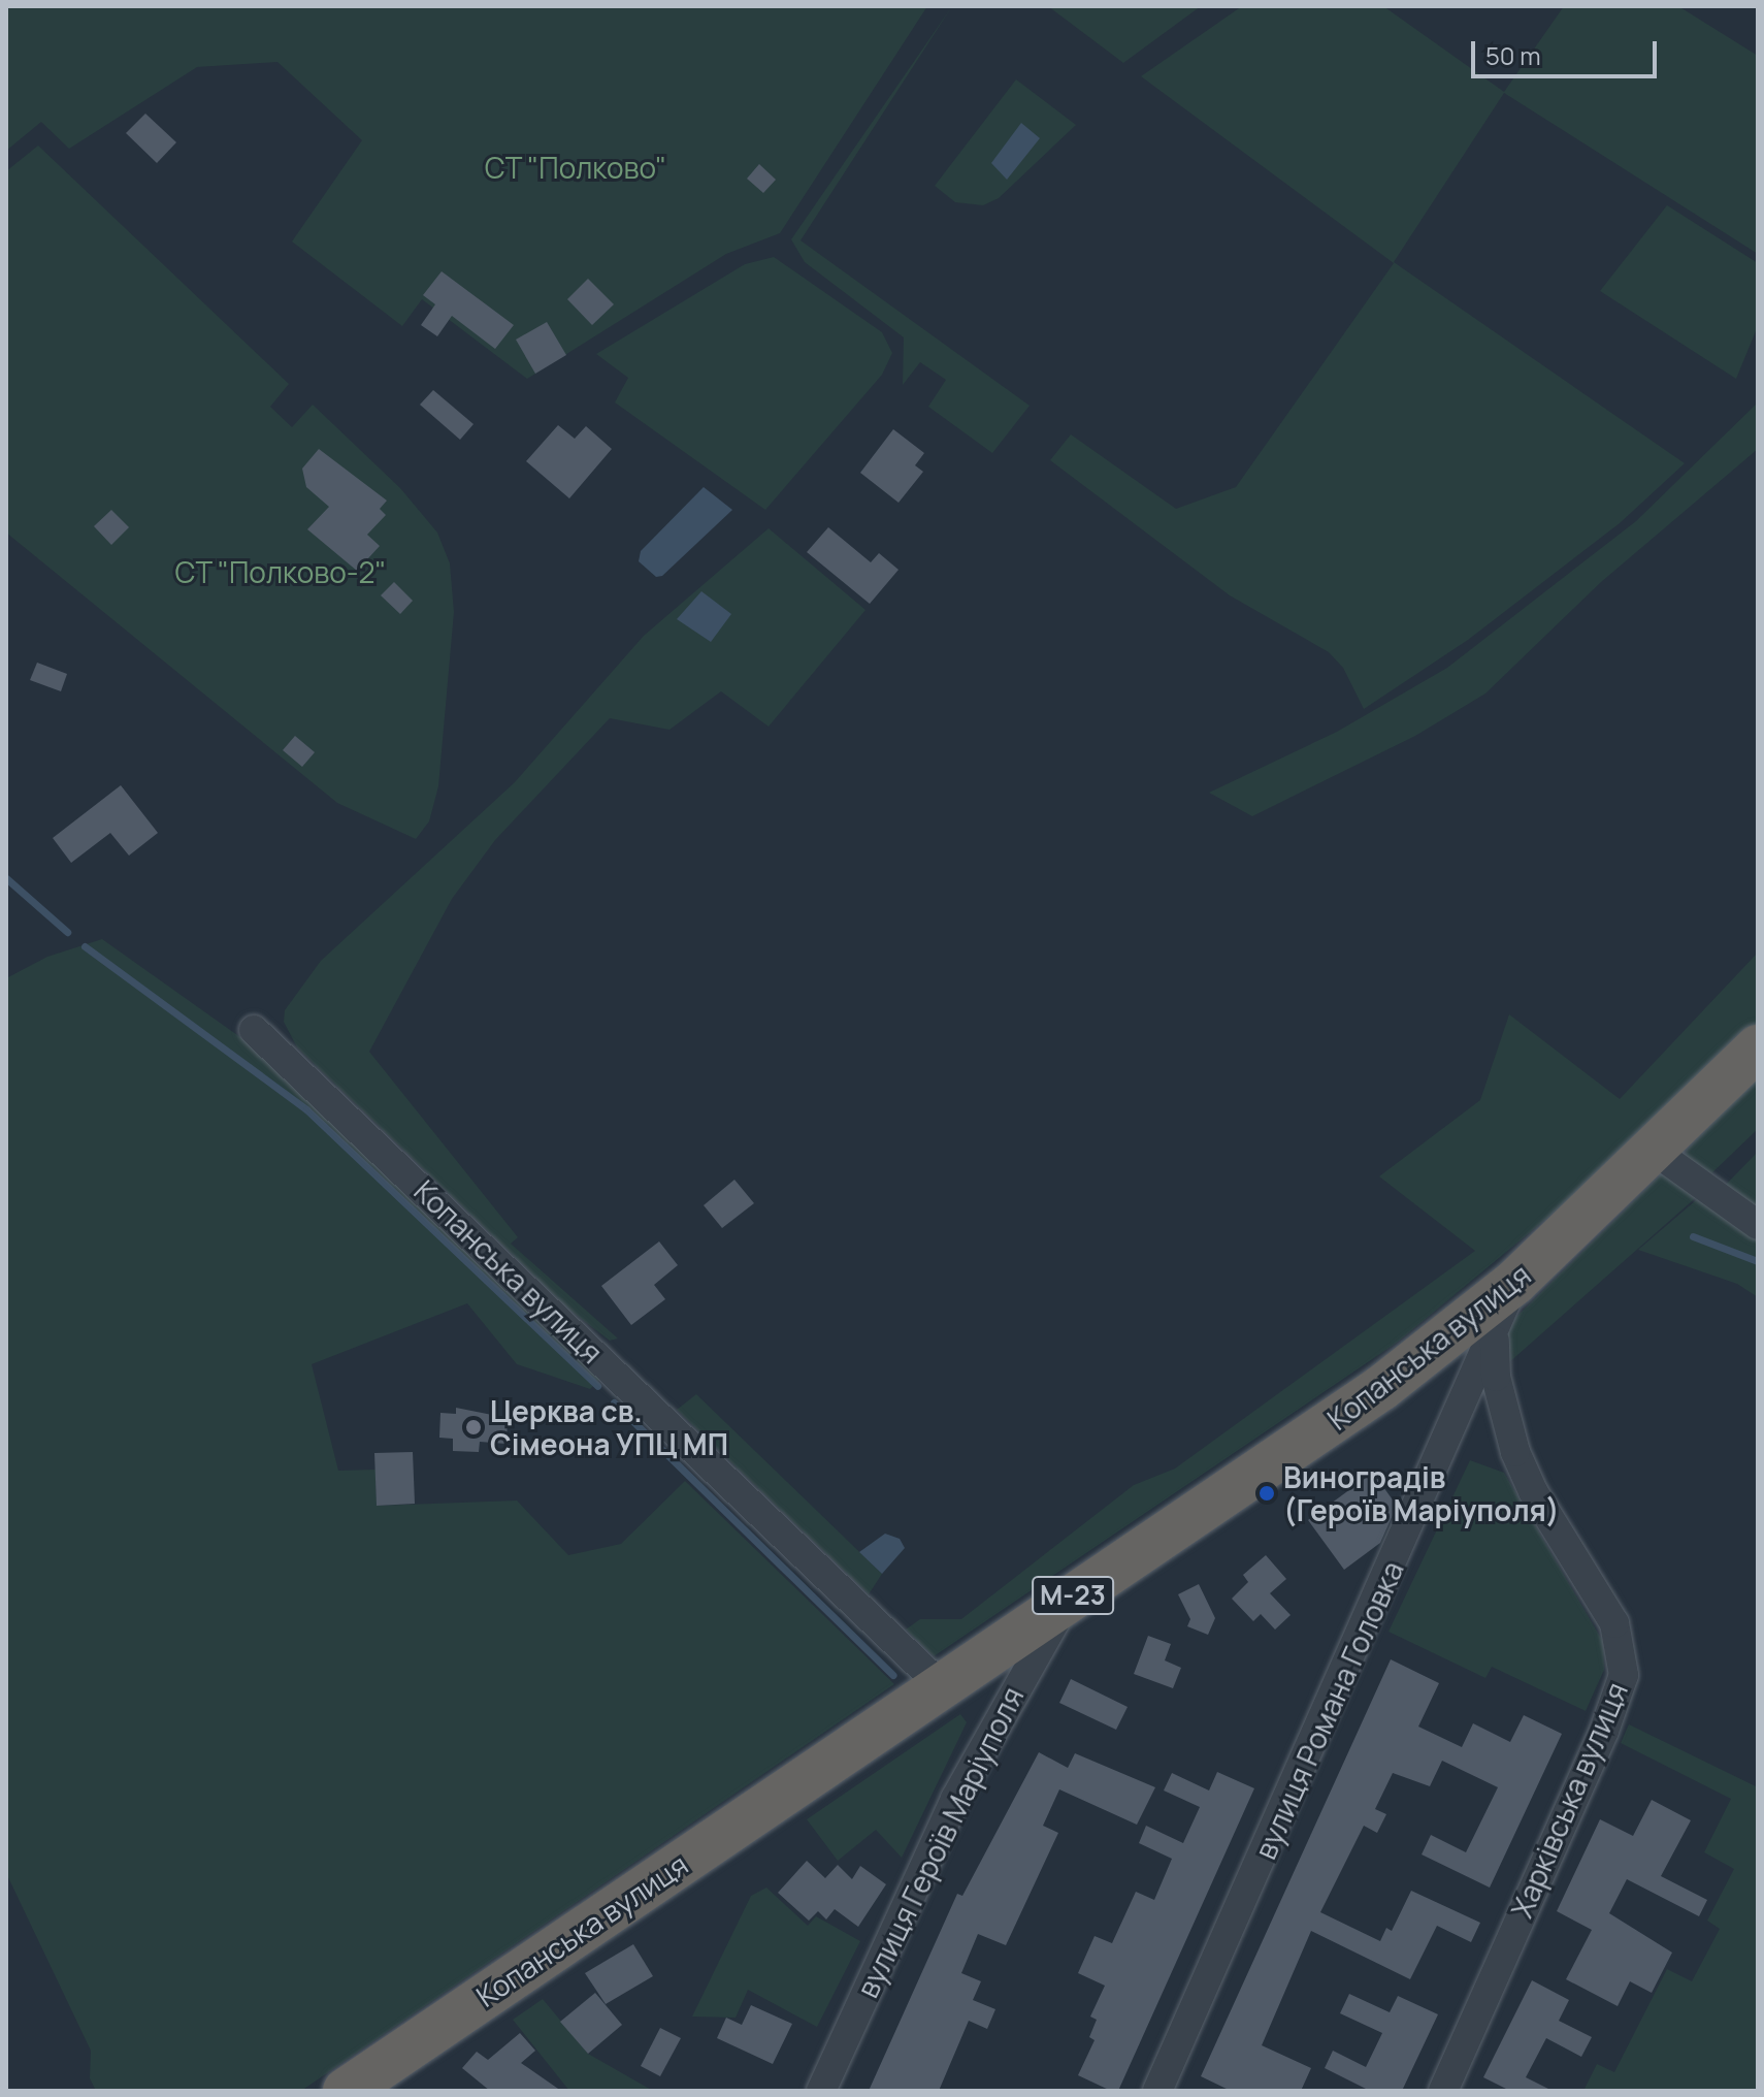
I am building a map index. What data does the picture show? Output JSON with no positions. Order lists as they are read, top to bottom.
{
  "streets": {
    "highway": ["Копанська вулиця", "М-23"],
    "street": ["вулиця Романа Головка", "Харківська вулиця", "вулиця Героїв Маріуполя"]
  },
  "crossings": [
    ["Копанська вулиця", "вулиця Романа Головка"],
    ["Копанська вулиця", "вулиця Героїв Маріуполя"],
    ["вулиця Романа Головка", "Харківська вулиця"]
  ],
  "parks": ["СТ \"Полково\"", "СТ \"Полково-2\""],
  "places": ["Церква св. Сімеона УПЦ МП", "Виноградів (Героїв Маріуполя)"],
  "scale_bar": "50 m"
}
